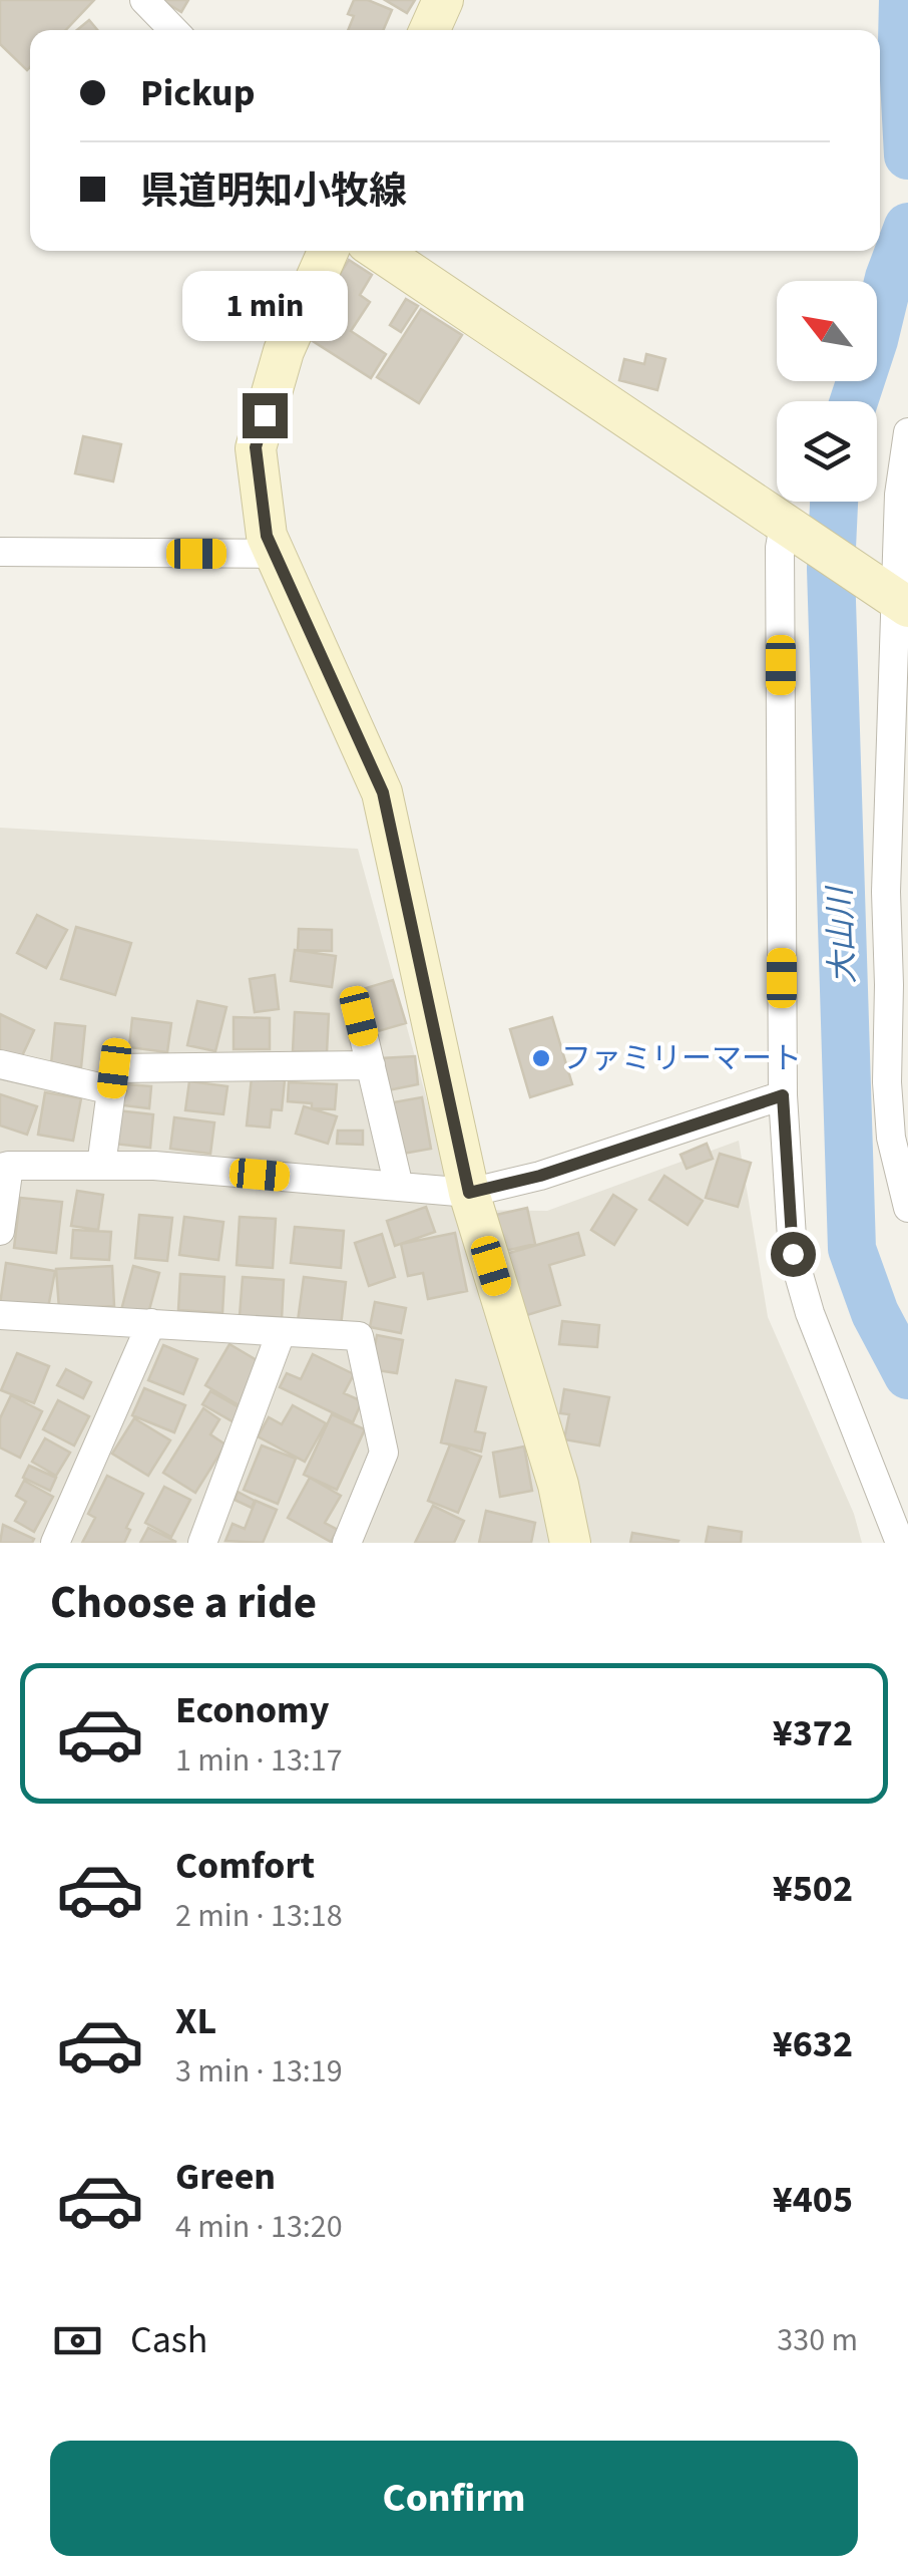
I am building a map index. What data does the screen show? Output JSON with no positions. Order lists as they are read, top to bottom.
{
  "water": ["大山川"],
  "places": ["ファミリーマート"],
  "north": "top left",
  "page": {
    "banner": ["Pickup", "県道明知小牧線"],
    "bubble": "1 min",
    "heading": "Choose a ride",
    "list": [
      {
        "name": "Economy",
        "note": "1 min · 13:17",
        "value": "¥372"
      },
      {
        "name": "Comfort",
        "note": "2 min · 13:18",
        "value": "¥502"
      },
      {
        "name": "XL",
        "note": "3 min · 13:19",
        "value": "¥632"
      },
      {
        "name": "Green",
        "note": "4 min · 13:20",
        "value": "¥405"
      }
    ],
    "pay": ["Cash", "330 m"],
    "buttons": "Confirm"
  }
}
